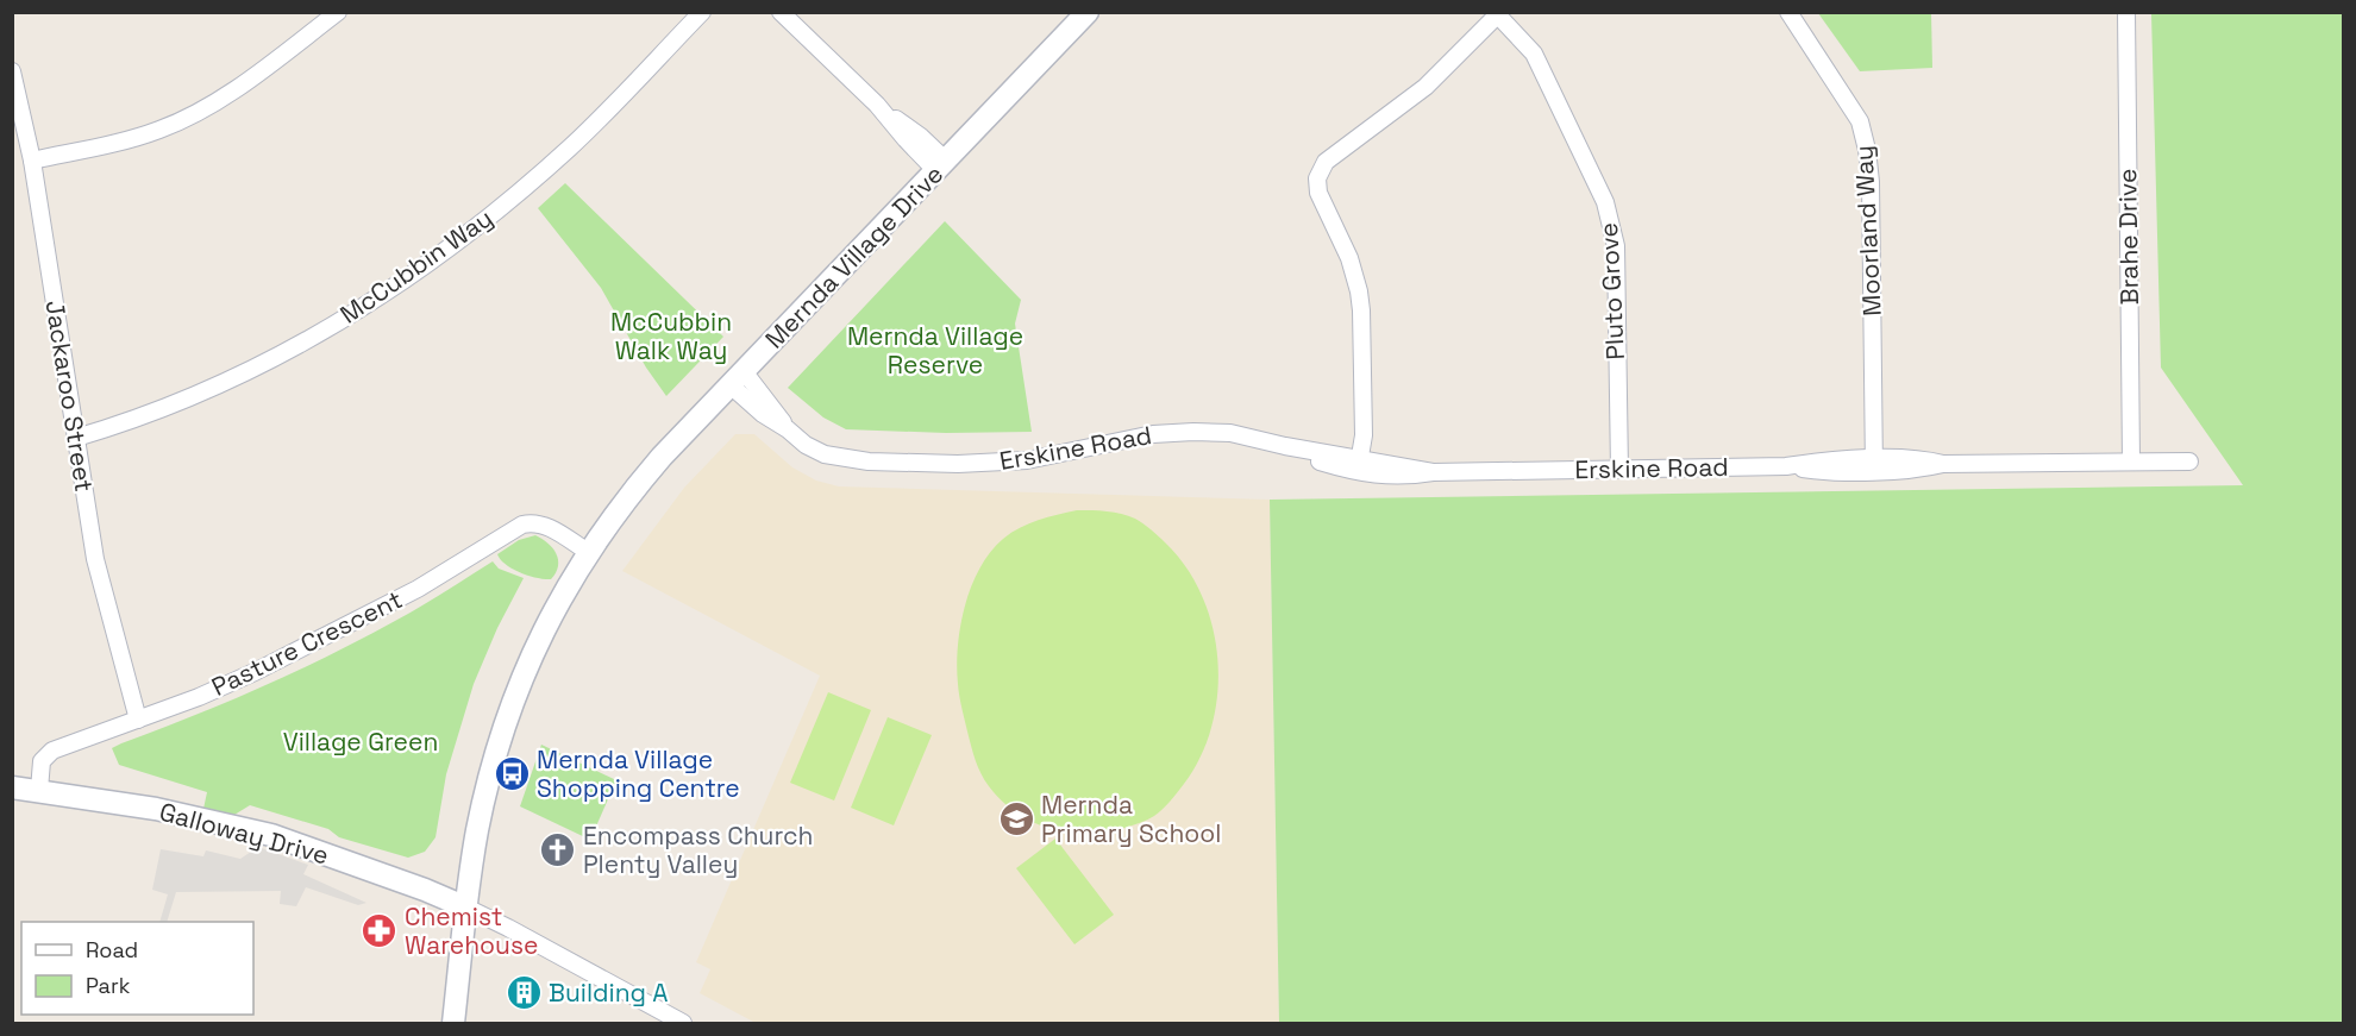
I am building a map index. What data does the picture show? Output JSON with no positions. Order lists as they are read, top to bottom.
{
  "streets": {
    "street": [
      "Moorland Way",
      "Brahe Drive",
      "Mernda Village Drive",
      "McCubbin Way",
      "Pluto Grove",
      "Jackaroo Street",
      "Erskine Road",
      "Pasture Crescent",
      "Galloway Drive"
    ]
  },
  "crossings": [
    ["Moorland Way", "Erskine Road"],
    ["Brahe Drive", "Erskine Road"],
    ["Mernda Village Drive", "Erskine Road"],
    ["Mernda Village Drive", "Pasture Crescent"],
    ["Mernda Village Drive", "Galloway Drive"],
    ["McCubbin Way", "Jackaroo Street"],
    ["Pluto Grove", "Erskine Road"],
    ["Jackaroo Street", "Pasture Crescent"],
    ["Pasture Crescent", "Galloway Drive"]
  ],
  "parks": ["McCubbin Walk Way", "Mernda Village Reserve", "Village Green"],
  "places": {
    "bus stop": ["Mernda Village Shopping Centre"],
    "school or university": ["Mernda Primary School"],
    "church": ["Encompass Church Plenty Valley"],
    "pharmacy": ["Chemist Warehouse"],
    "building": ["Building A"]
  },
  "legend": ["Road", "Park"]
}
